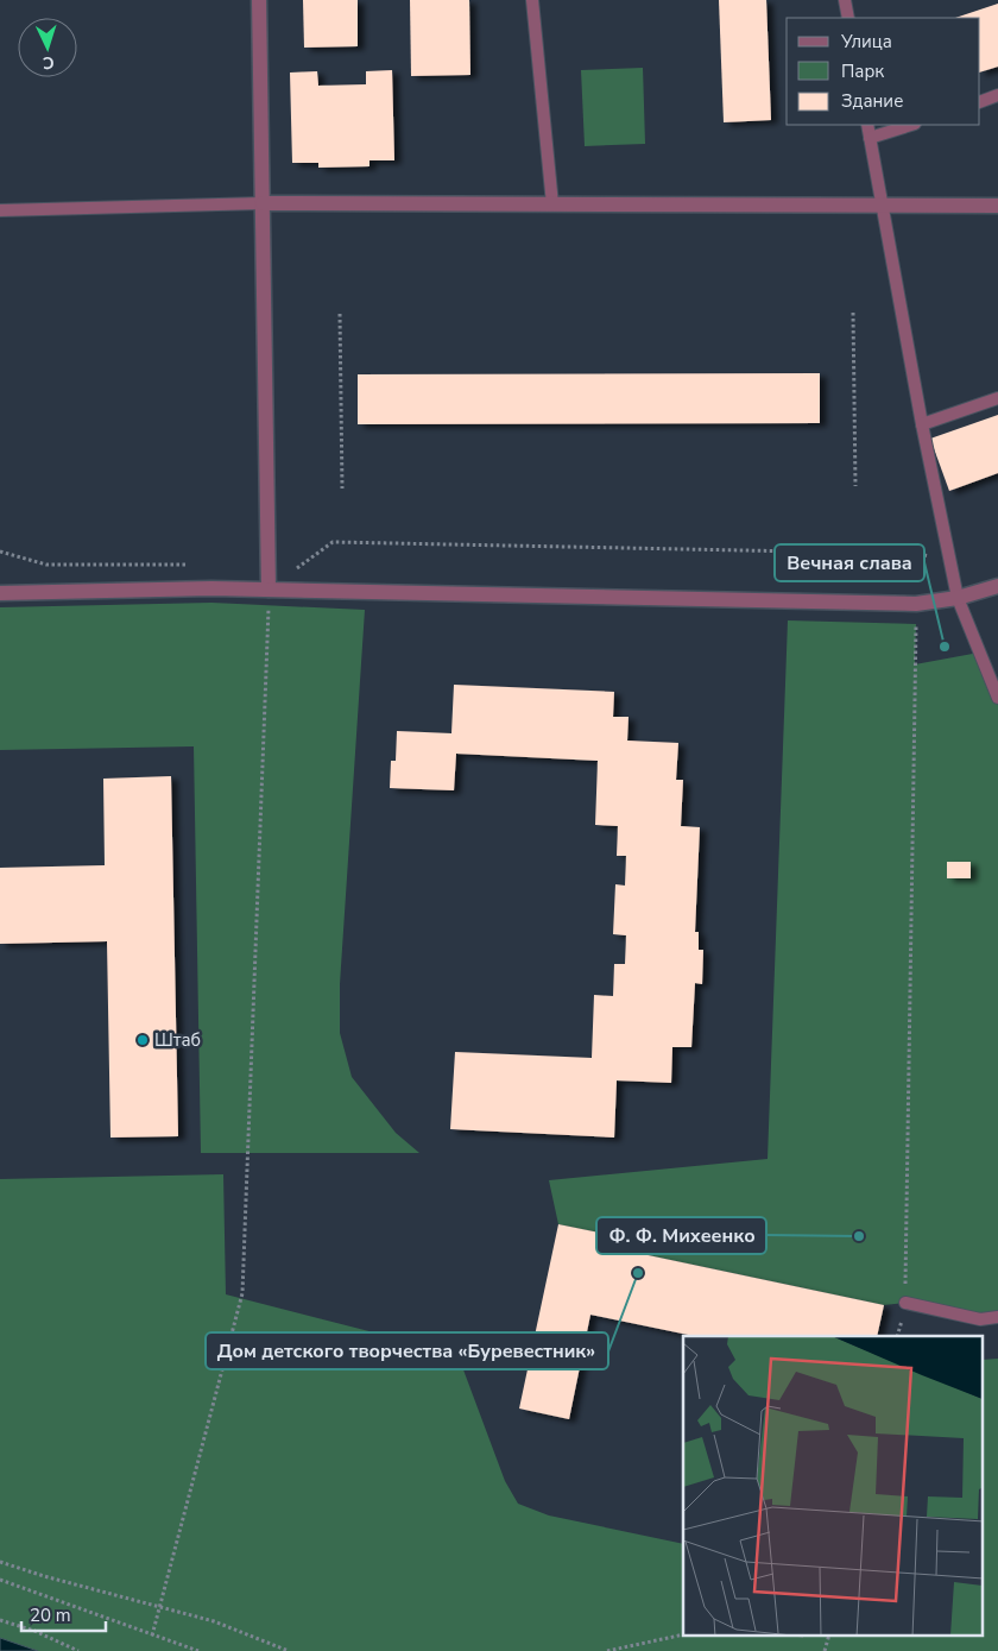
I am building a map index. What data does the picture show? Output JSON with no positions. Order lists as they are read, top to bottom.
{
  "places": [
    "Вечная слава",
    "Штаб",
    "Ф. Ф. Михеенко",
    "Дом детского творчества «Буревестник»"
  ],
  "legend": ["Улица", "Парк", "Здание"],
  "scale_bar": "20 m",
  "north": "bottom"
}
